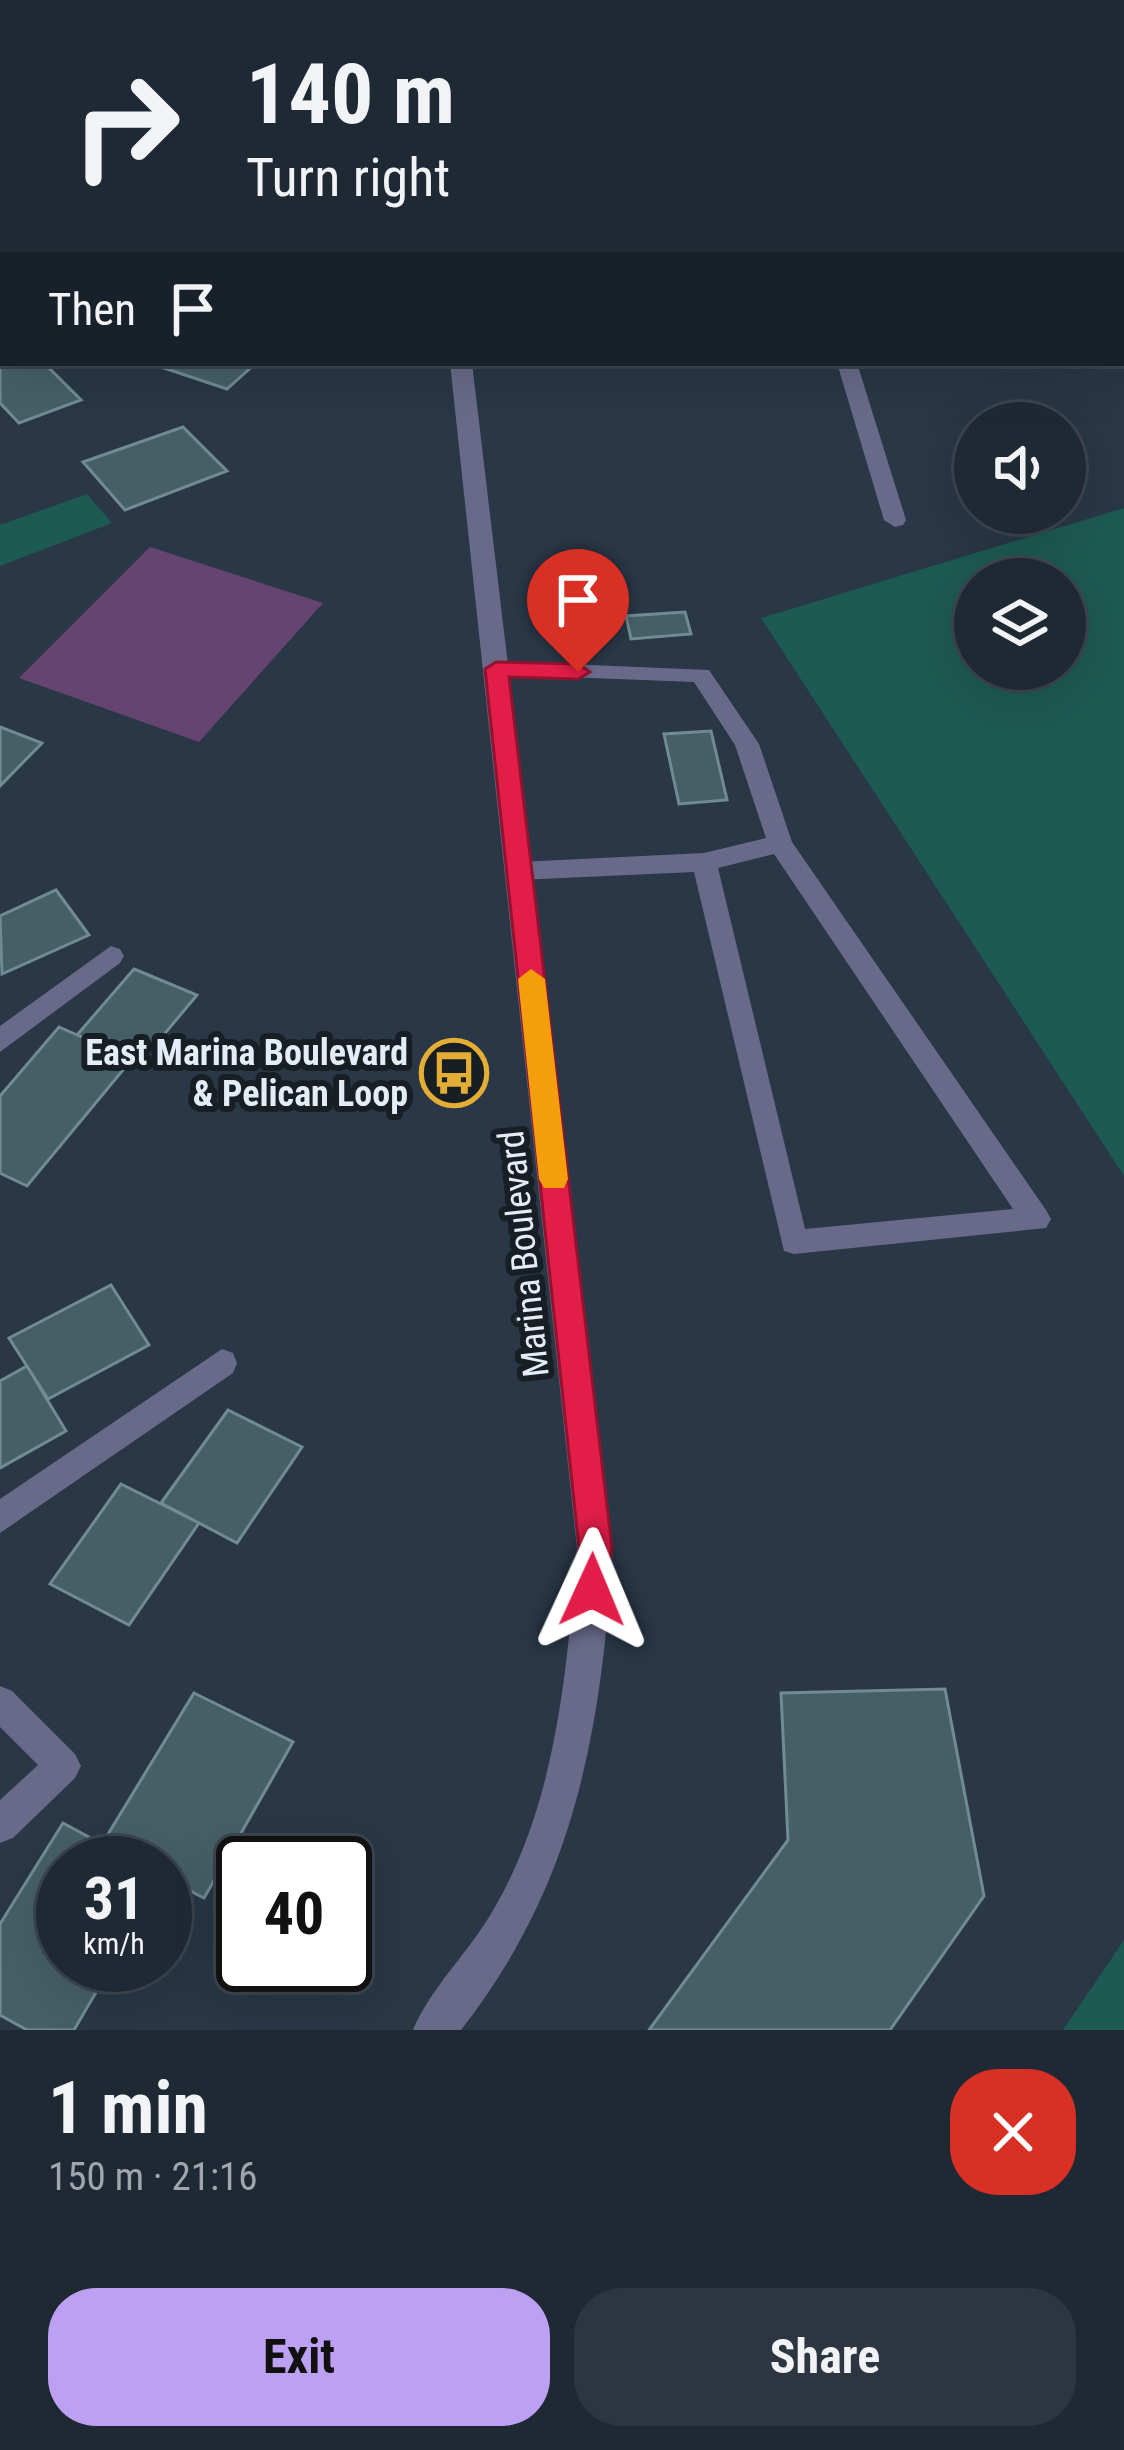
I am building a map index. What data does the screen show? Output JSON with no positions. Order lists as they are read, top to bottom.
{
  "streets": {
    "street": ["Marina Boulevard"]
  },
  "places": {
    "bus stop": ["East Marina Boulevard & Pelican Loop"]
  },
  "page": {
    "turn": ["140 m", "Turn right"],
    "then": "Then",
    "speed": "31 km/h",
    "limit": "40",
    "heading": ["1 min", "150 m · 21:16"],
    "buttons": ["Exit", "Share"]
  }
}
